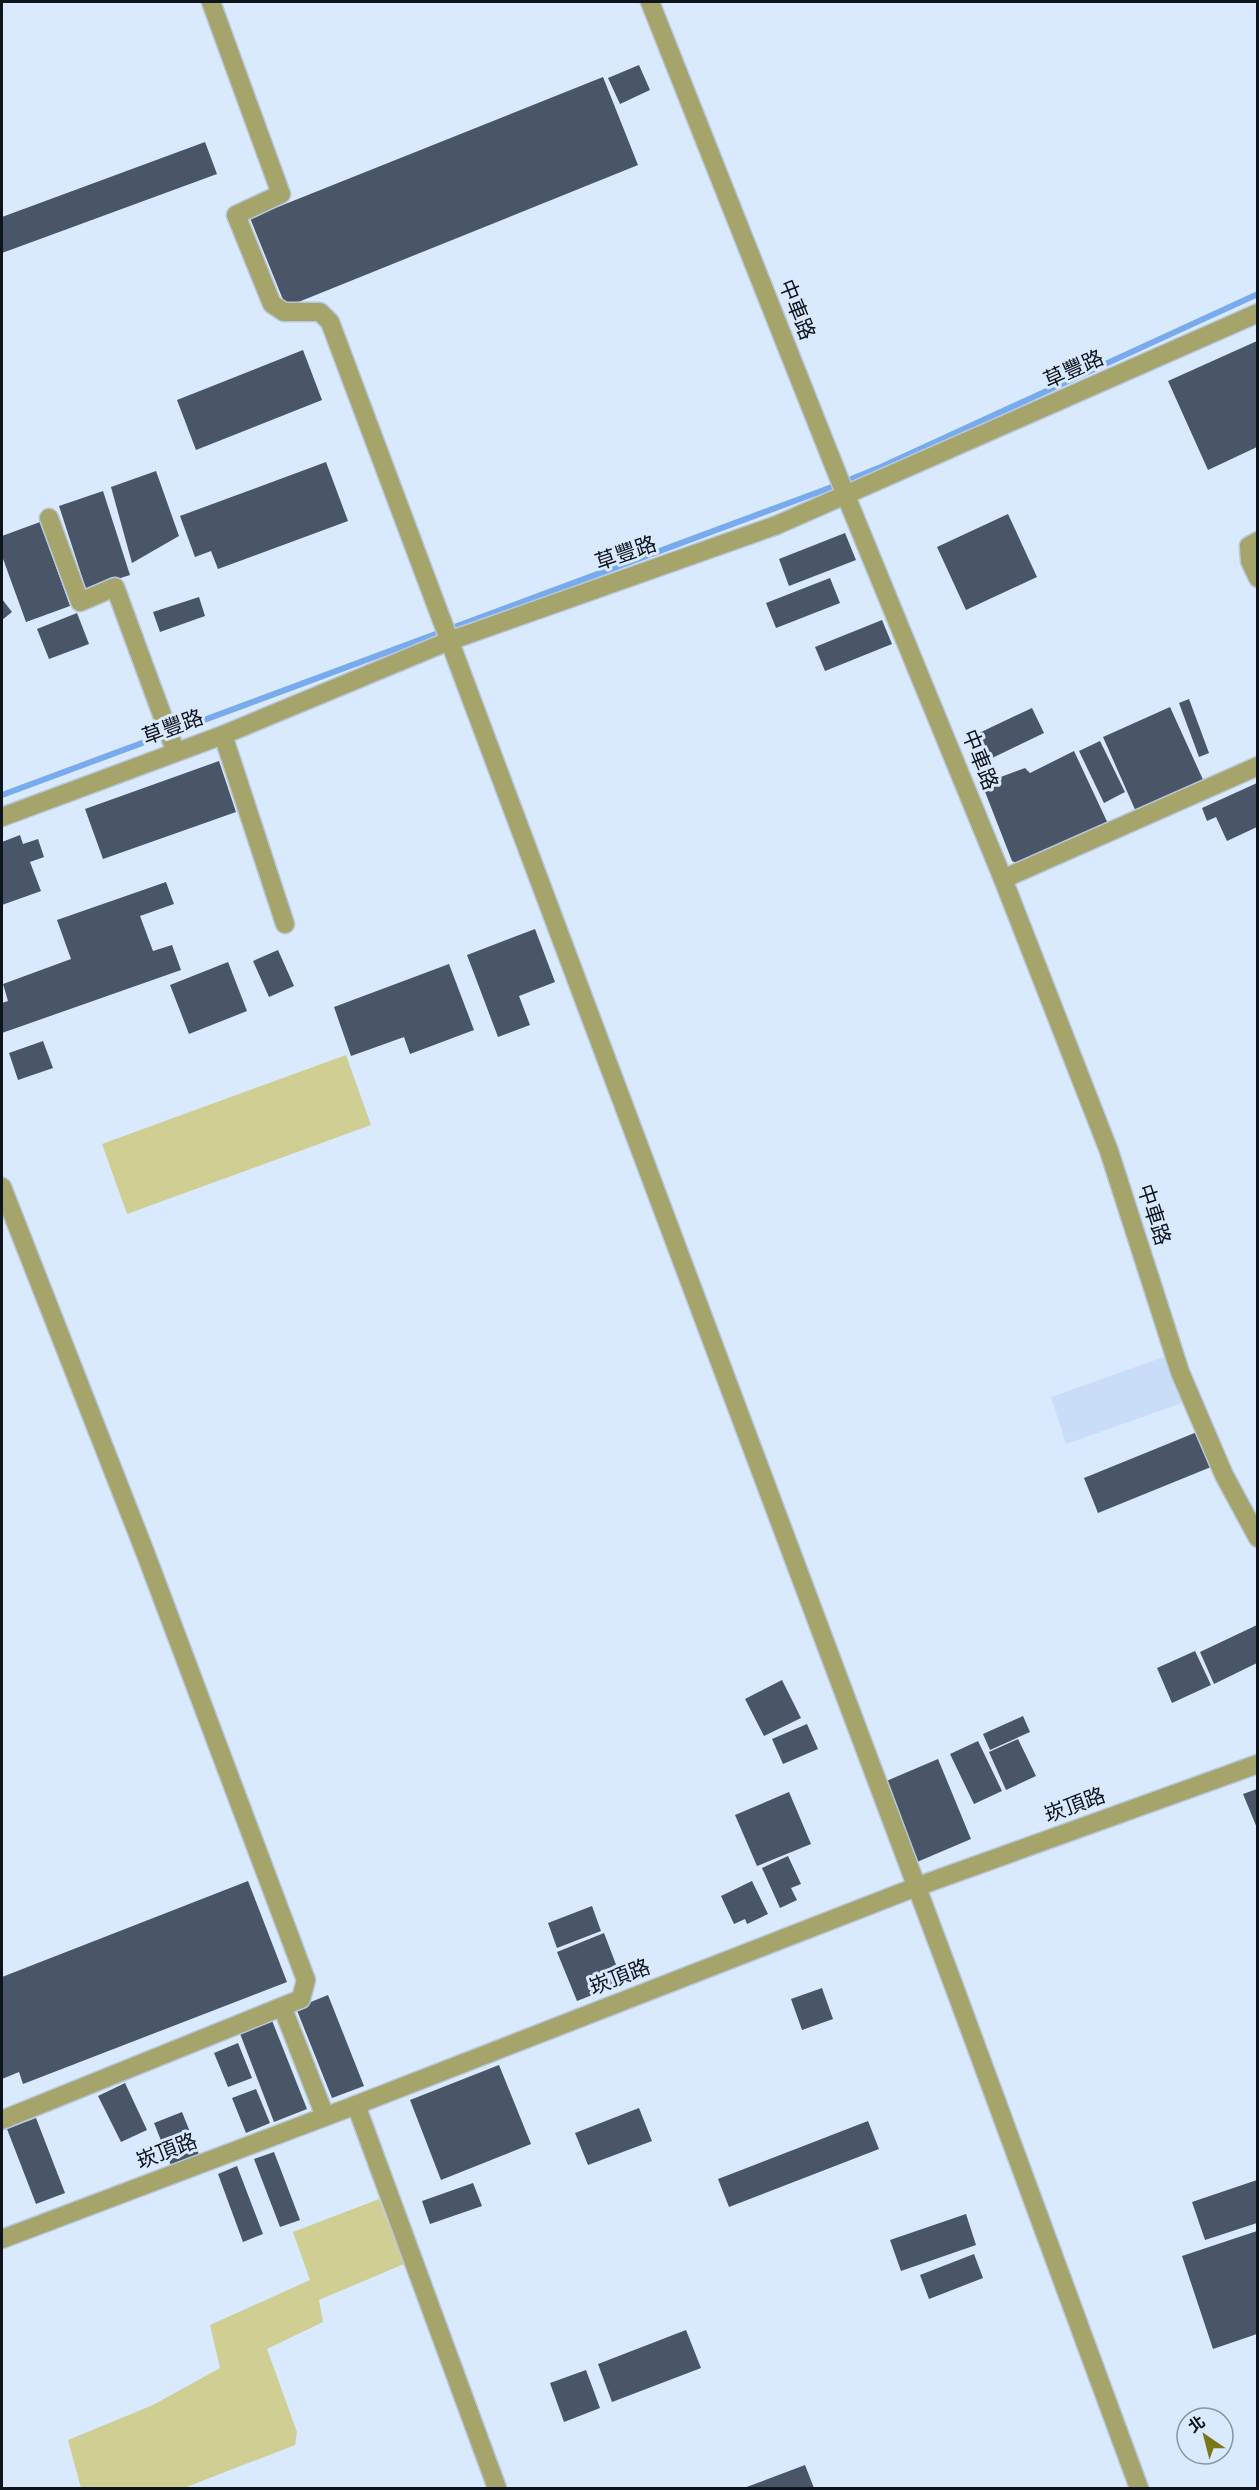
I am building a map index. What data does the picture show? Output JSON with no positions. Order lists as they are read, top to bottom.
{
  "streets": {
    "street": ["中車路", "草豐路", "崁頂路"]
  },
  "crossings": [
    ["中車路", "草豐路"]
  ],
  "north": "top left"
}
